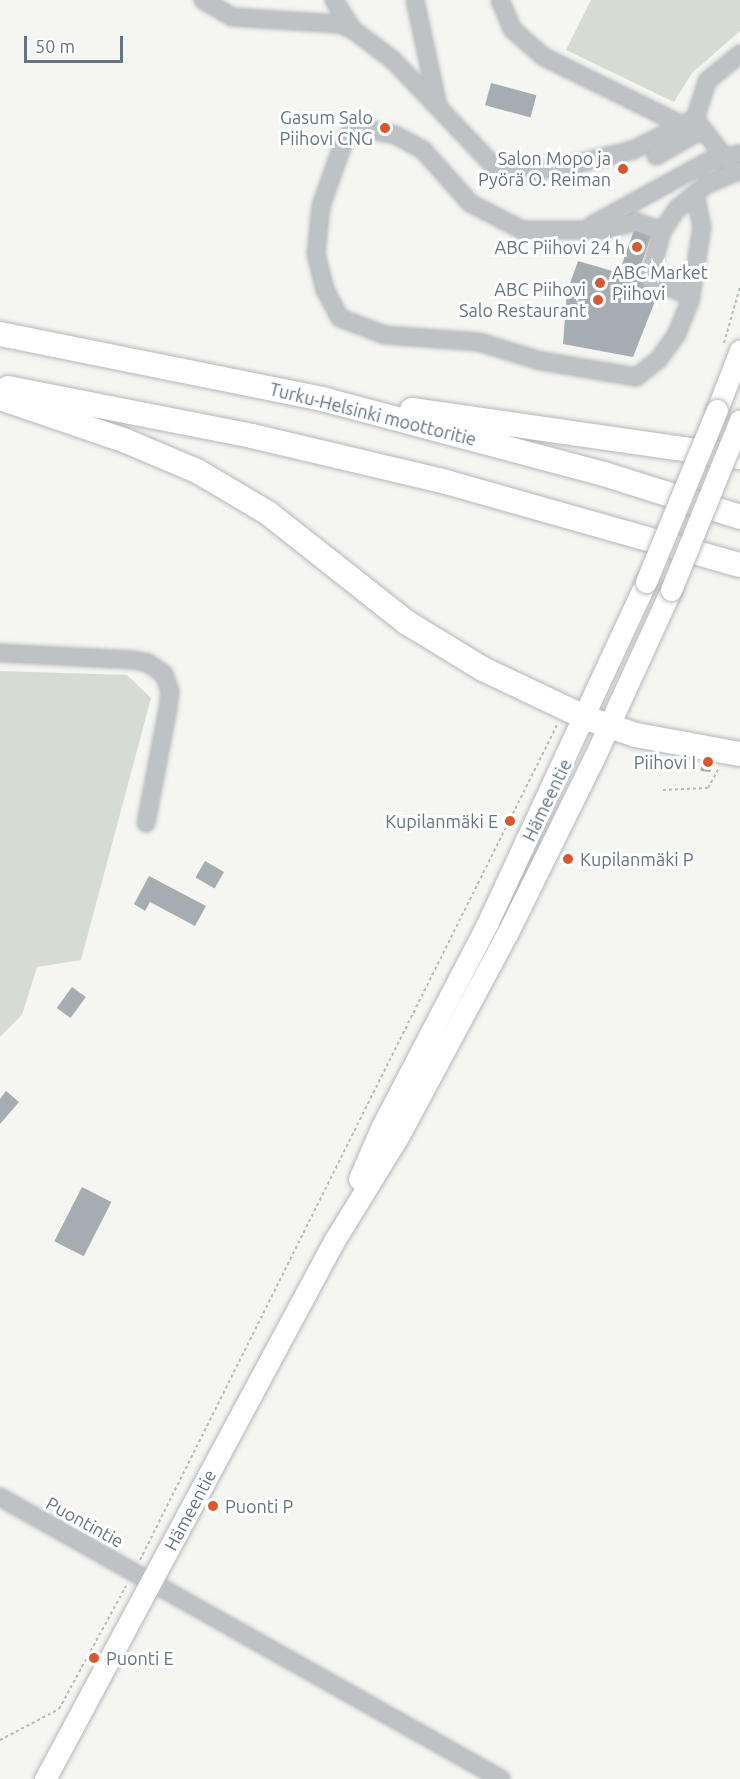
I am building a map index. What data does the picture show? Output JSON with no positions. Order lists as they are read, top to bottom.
{
  "streets": {
    "highway": ["Turku-Helsinki moottoritie"],
    "main road": ["Hämeentie"],
    "street": ["Puontintie"]
  },
  "crossings": [
    ["Hämeentie", "Puontintie"]
  ],
  "places": [
    "Gasum Salo Piihovi CNG",
    "Salon Mopo ja Pyörä O. Reiman",
    "ABC Piihovi 24 h",
    "ABC Market Piihovi",
    "ABC Piihovi Salo Restaurant",
    "Piihovi I",
    "Kupilanmäki E",
    "Kupilanmäki P",
    "Puonti P",
    "Puonti E"
  ],
  "scale_bar": "50 m"
}
